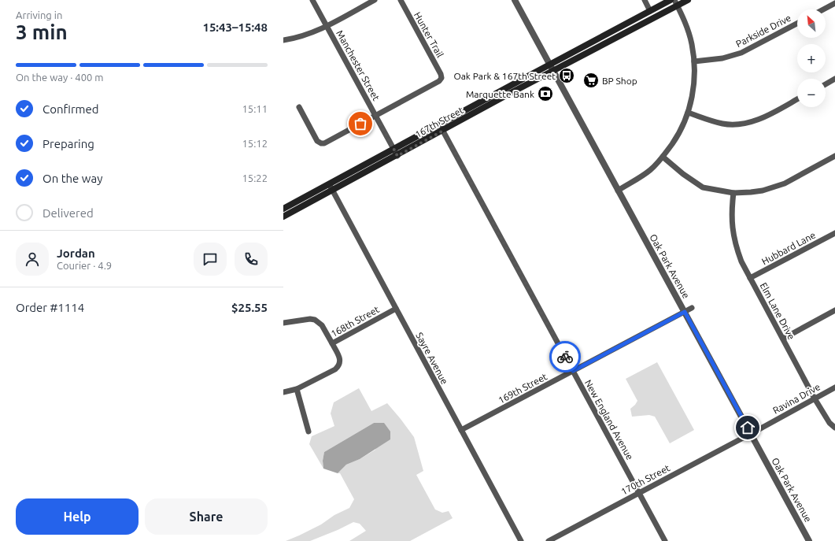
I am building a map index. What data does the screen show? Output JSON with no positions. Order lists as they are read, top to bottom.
{
  "streets": {
    "main road": ["167th Street"],
    "street": [
      "Parkside Drive",
      "Hunter Trail",
      "Manchester Street",
      "Hubbard Lane",
      "Oak Park Avenue",
      "Elm Lane Drive",
      "168th Street",
      "Sayre Avenue",
      "169th Street",
      "Ravina Drive",
      "New England Avenue",
      "170th Street"
    ]
  },
  "crossings": [
    ["Hunter Trail", "Manchester Street"],
    ["Manchester Street", "167th Street"],
    ["167th Street", "Oak Park Avenue"],
    ["167th Street", "Sayre Avenue"],
    ["167th Street", "New England Avenue"],
    ["Hubbard Lane", "Elm Lane Drive"],
    ["Oak Park Avenue", "169th Street"],
    ["Oak Park Avenue", "Ravina Drive"],
    ["Oak Park Avenue", "170th Street"],
    ["Elm Lane Drive", "Ravina Drive"],
    ["168th Street", "Sayre Avenue"],
    ["Sayre Avenue", "169th Street"],
    ["169th Street", "New England Avenue"],
    ["Ravina Drive", "170th Street"],
    ["New England Avenue", "170th Street"]
  ],
  "places": {
    "bus stop": ["Oak Park & 167th Street"],
    "supermarket": ["BP Shop"],
    "bank": ["Marquette Bank"]
  },
  "north": "top left",
  "page": {
    "heading": ["3 min", "Arriving in", "15:43–15:48"],
    "panel": [
      "Jordan",
      "Courier · 4.9",
      "Order #1114",
      "$25.55"
    ],
    "map_buttons": ["+", "−"],
    "bar": "On the way · 400 m",
    "list": [
      ["Confirmed", "15:11"],
      ["Preparing", "15:12"],
      ["On the way", "15:22"],
      "Delivered"
    ],
    "buttons": ["Help", "Share"]
  }
}
